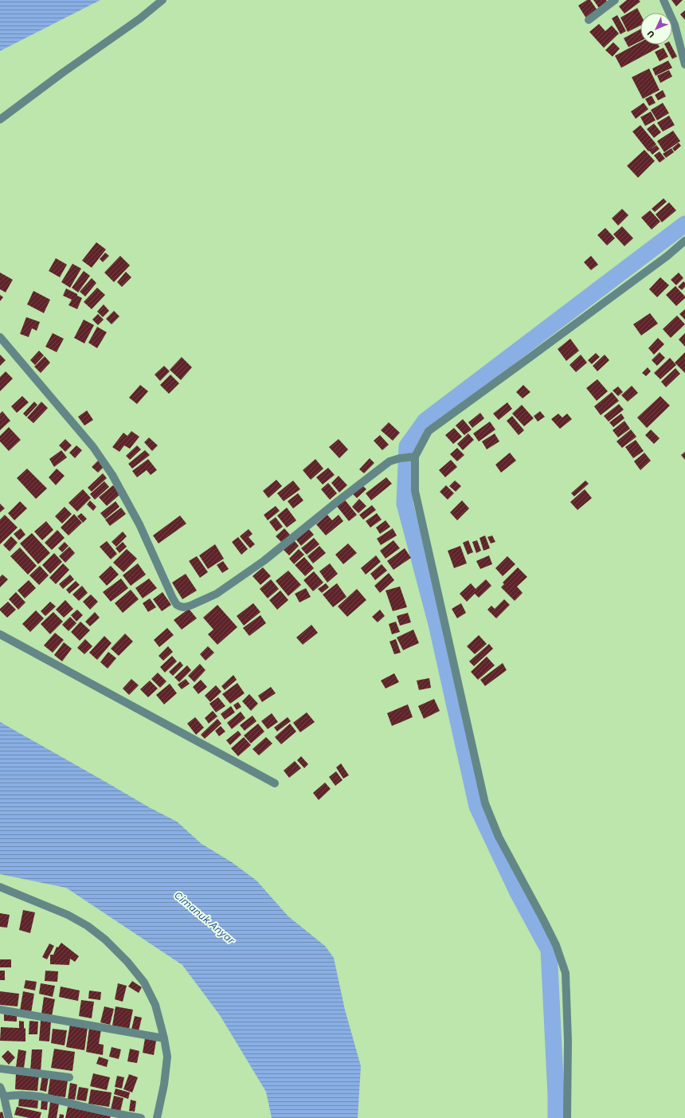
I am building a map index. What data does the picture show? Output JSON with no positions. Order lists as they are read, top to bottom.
{
  "water": ["Cimanuk Anyar"],
  "north": "bottom left"
}
